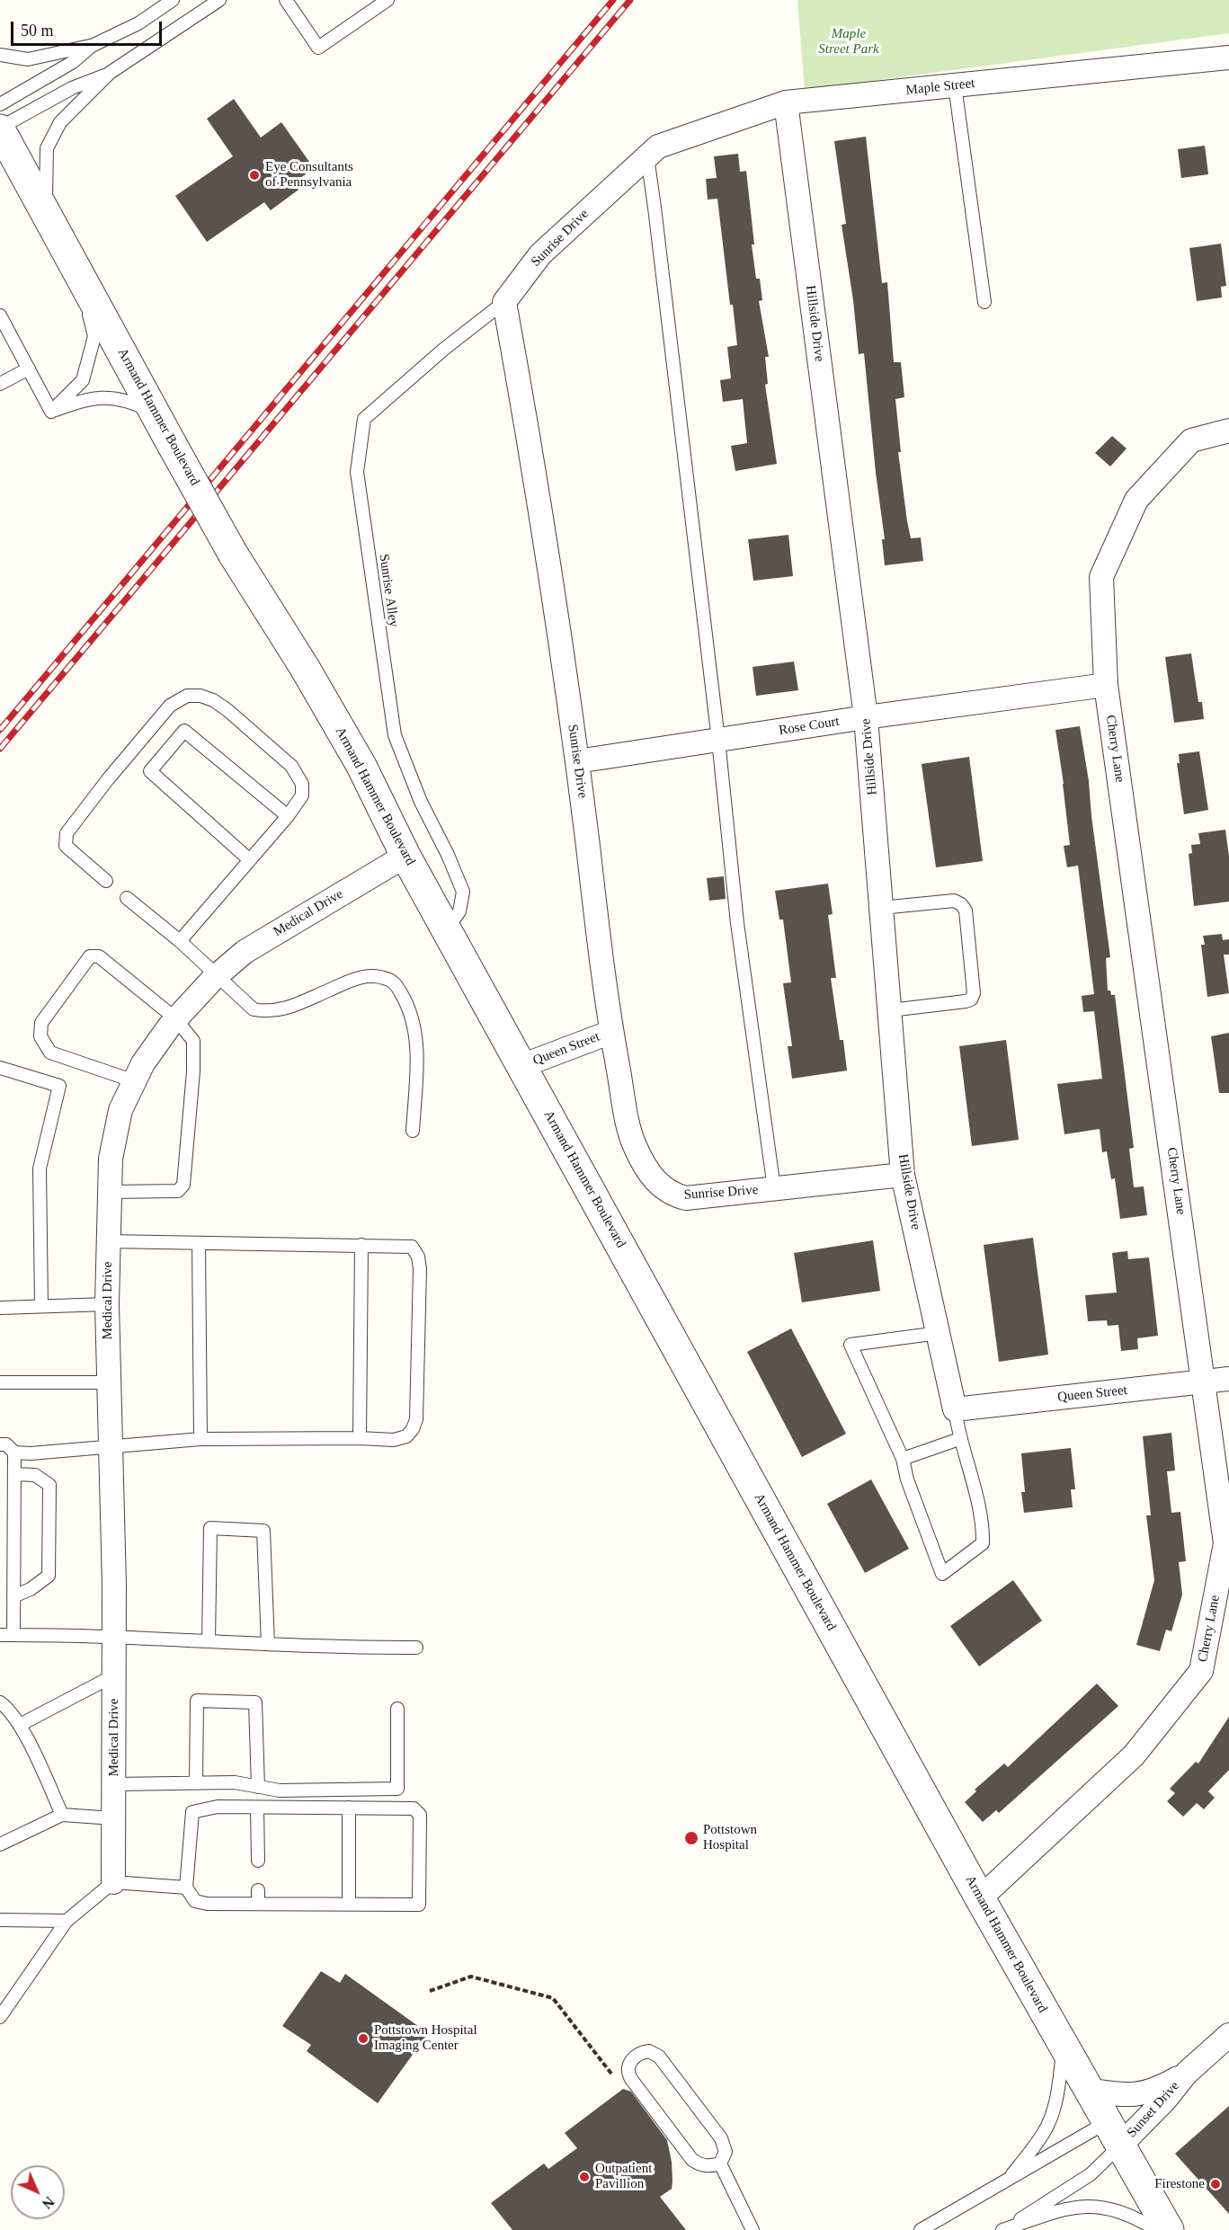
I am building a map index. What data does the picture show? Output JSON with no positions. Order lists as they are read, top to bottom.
{
  "streets": {
    "street": [
      "Maple Street",
      "Sunrise Drive",
      "Hillside Drive",
      "Armand Hammer Boulevard",
      "Rose Court",
      "Cherry Lane",
      "Medical Drive",
      "Queen Street",
      "Sunset Drive"
    ],
    "lane": ["Sunrise Alley"]
  },
  "crossings": [
    ["Maple Street", "Sunrise Drive"],
    ["Maple Street", "Hillside Drive"],
    ["Sunrise Drive", "Hillside Drive"],
    ["Sunrise Drive", "Sunrise Alley"],
    ["Sunrise Drive", "Rose Court"],
    ["Sunrise Drive", "Queen Street"],
    ["Hillside Drive", "Rose Court"],
    ["Hillside Drive", "Queen Street"],
    ["Armand Hammer Boulevard", "Sunrise Alley"],
    ["Armand Hammer Boulevard", "Cherry Lane"],
    ["Armand Hammer Boulevard", "Medical Drive"],
    ["Armand Hammer Boulevard", "Queen Street"],
    ["Armand Hammer Boulevard", "Sunset Drive"],
    ["Rose Court", "Cherry Lane"],
    ["Cherry Lane", "Queen Street"]
  ],
  "parks": ["Maple Street Park"],
  "places": [
    "Eye Consultants of Pennsylvania",
    "Pottstown Hospital",
    "Pottstown Hospital Imaging Center",
    "Outpatient Pavillion",
    "Firestone"
  ],
  "scale_bar": "50 m",
  "north": "bottom right"
}
